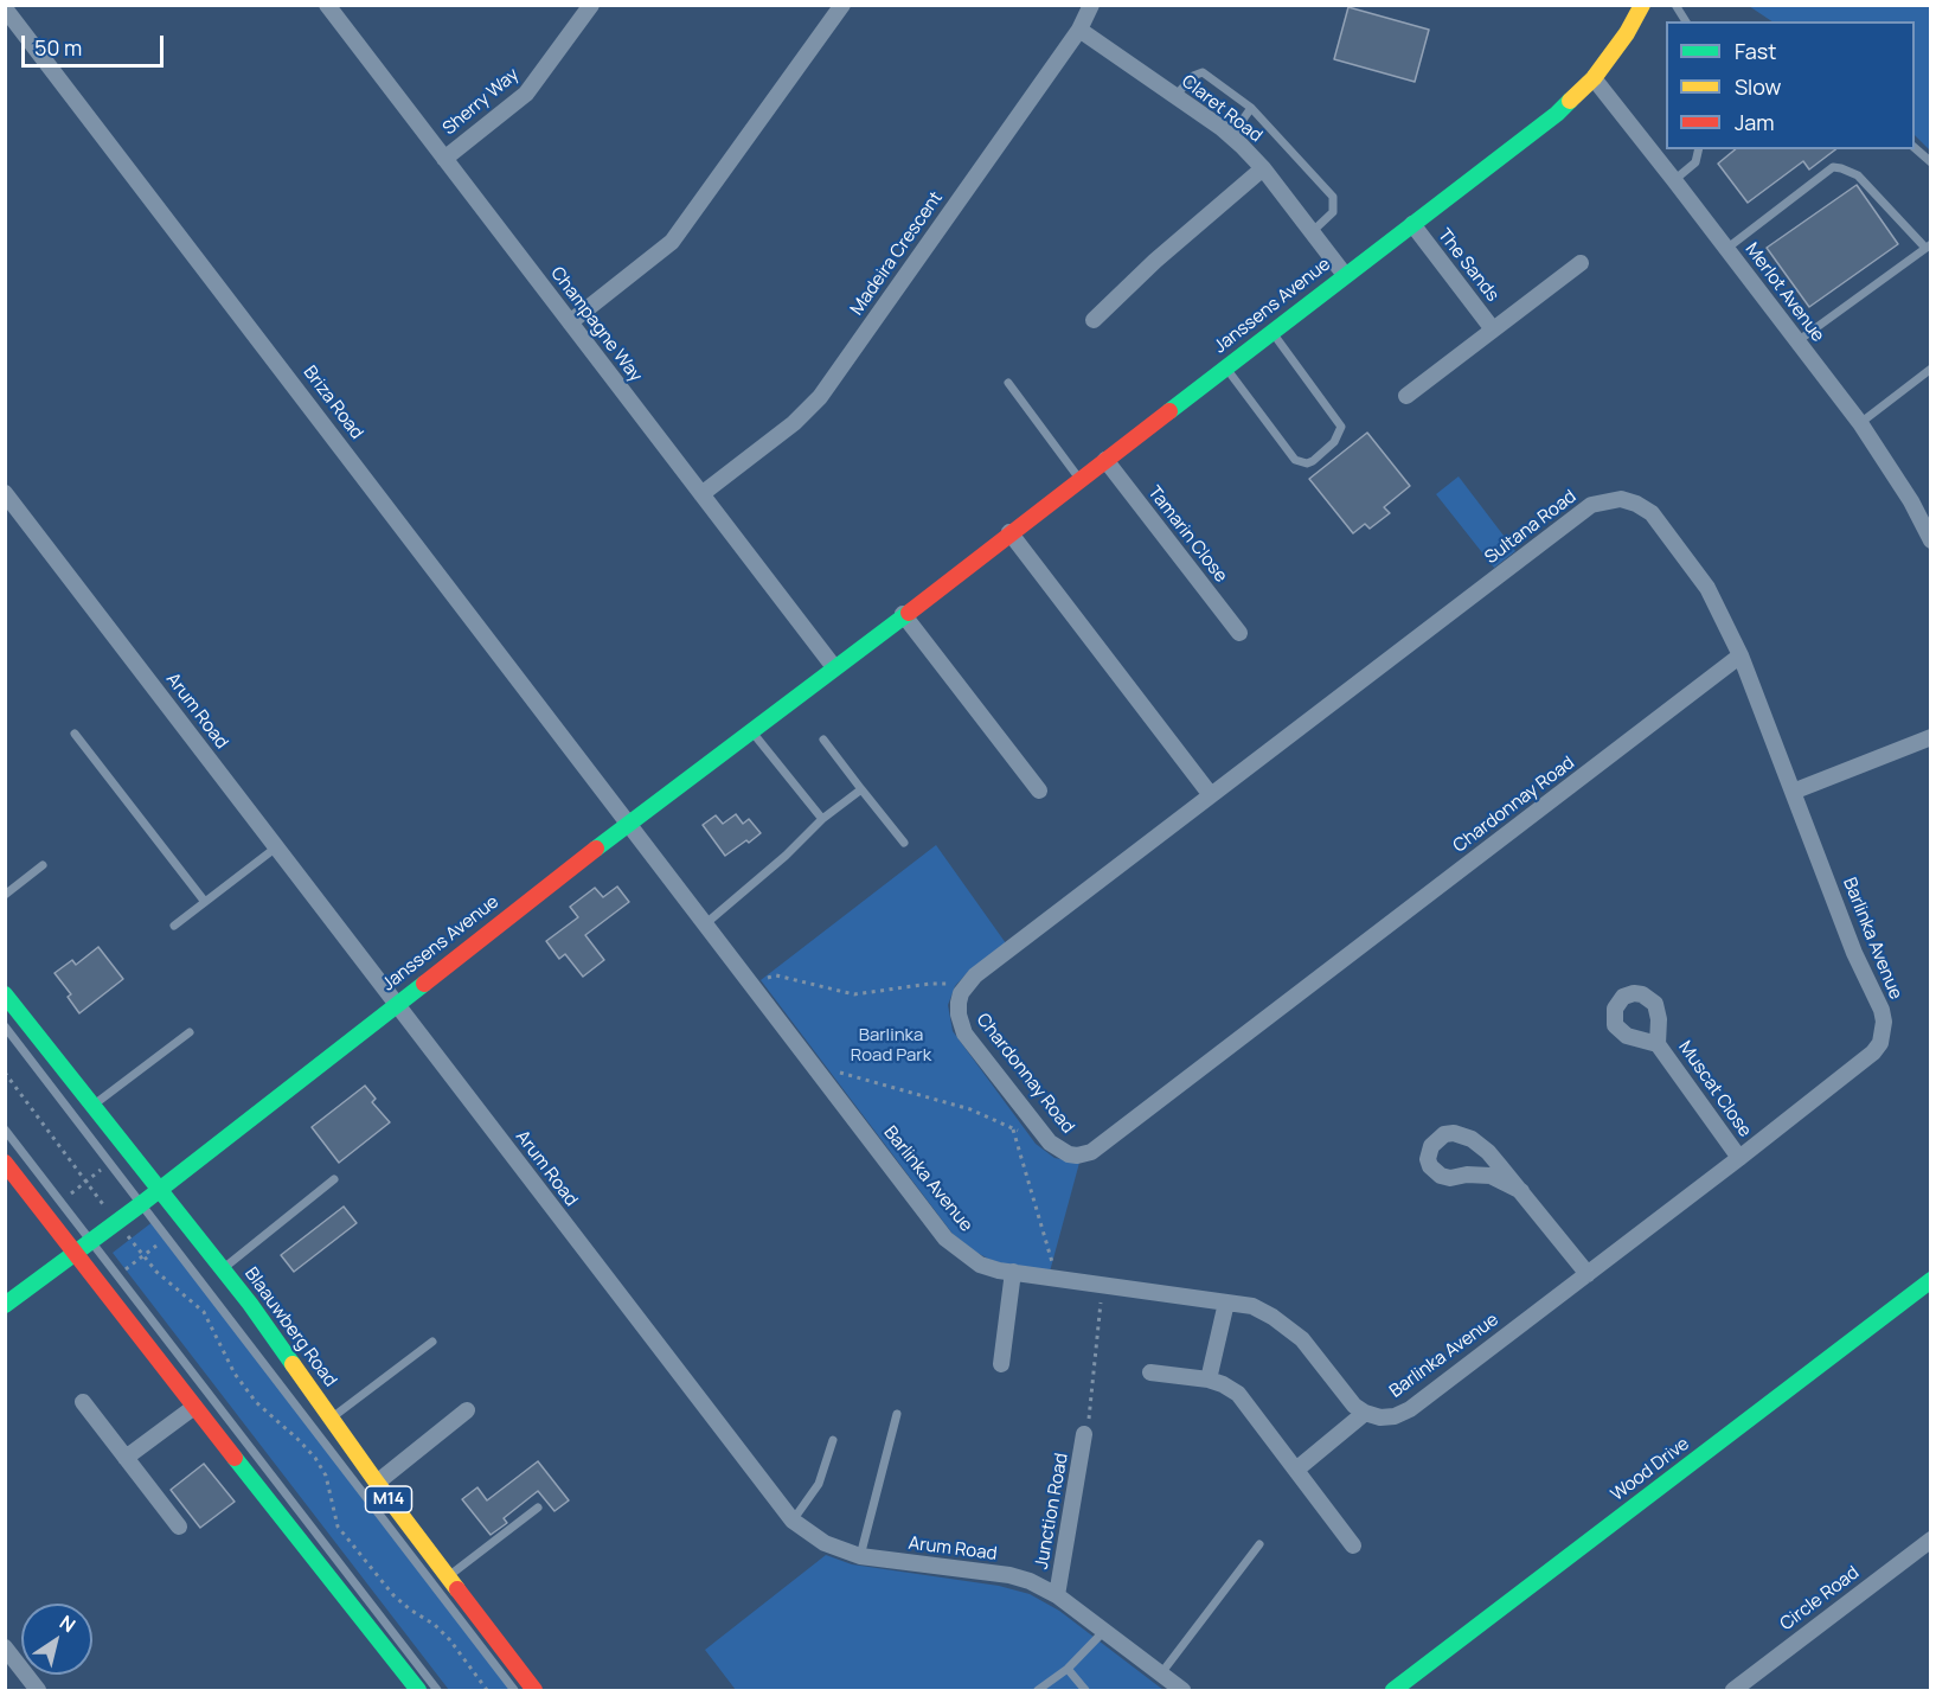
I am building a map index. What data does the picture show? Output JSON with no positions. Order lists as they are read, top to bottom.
{
  "streets": {
    "street": [
      "Sherry Way",
      "Claret Road",
      "Madeira Crescent",
      "The Sands",
      "Merlot Avenue",
      "Janssens Avenue",
      "Champagne Way",
      "Briza Road",
      "Sultana Road",
      "Tamarin Close",
      "Arum Road",
      "Chardonnay Road",
      "Barlinka Avenue",
      "Muscat Close",
      "Blaauwberg Road",
      "Wood Drive",
      "M14",
      "Junction Road",
      "Circle Road"
    ]
  },
  "crossings": [
    ["Sherry Way", "Champagne Way"],
    ["Claret Road", "Madeira Crescent"],
    ["Claret Road", "Janssens Avenue"],
    ["Madeira Crescent", "Champagne Way"],
    ["The Sands", "Janssens Avenue"],
    ["Merlot Avenue", "Janssens Avenue"],
    ["Janssens Avenue", "Champagne Way"],
    ["Janssens Avenue", "Briza Road"],
    ["Janssens Avenue", "Tamarin Close"],
    ["Janssens Avenue", "Arum Road"],
    ["Janssens Avenue", "Barlinka Avenue"],
    ["Janssens Avenue", "Blaauwberg Road"],
    ["Briza Road", "Barlinka Avenue"],
    ["Sultana Road", "Chardonnay Road"],
    ["Sultana Road", "Barlinka Avenue"],
    ["Arum Road", "Junction Road"],
    ["Barlinka Avenue", "Muscat Close"]
  ],
  "parks": ["Barlinka Road Park"],
  "legend": ["Fast", "Slow", "Jam"],
  "scale_bar": "50 m",
  "north": "top right"
}
